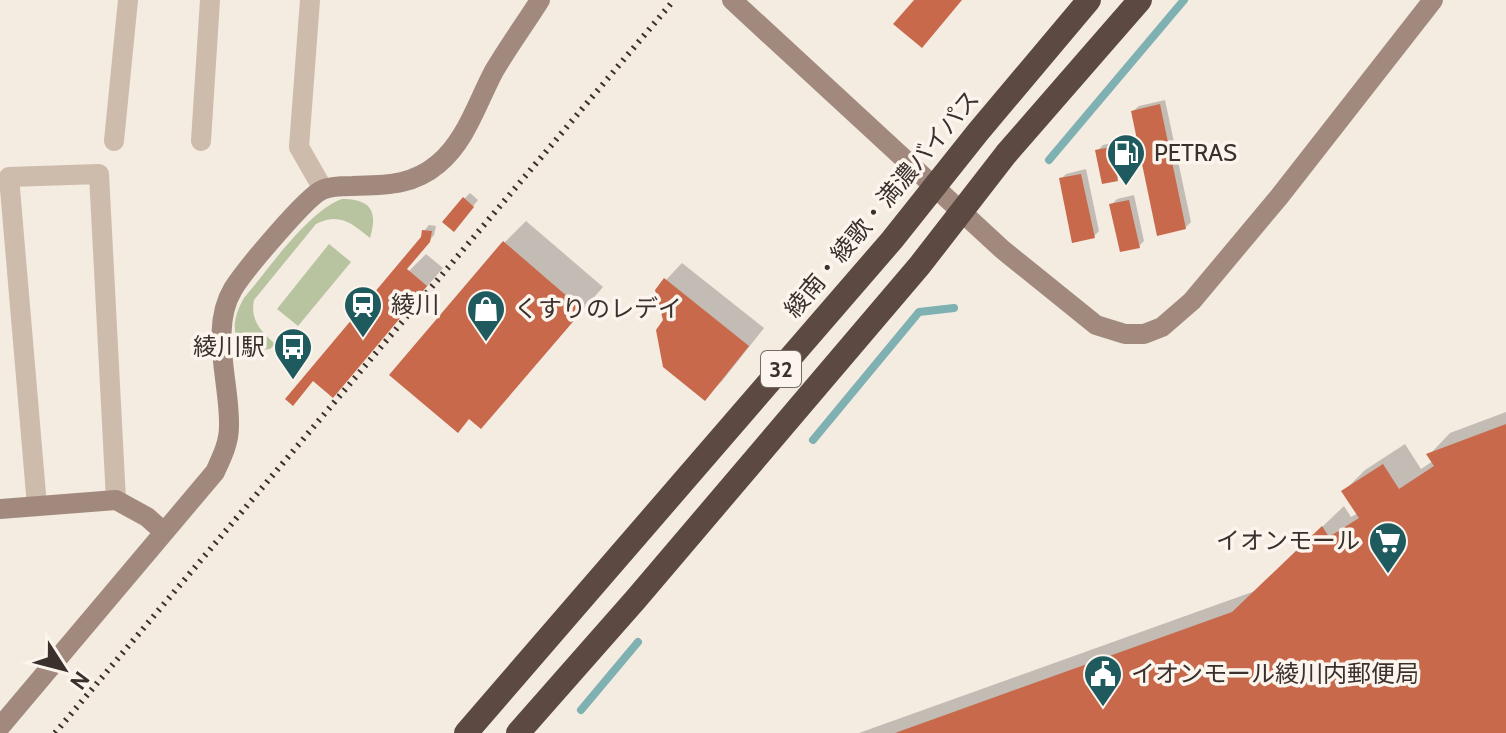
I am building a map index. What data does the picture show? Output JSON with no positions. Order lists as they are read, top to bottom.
{
  "streets": {
    "highway": ["綾南・綾歌・満濃バイパス", "32"]
  },
  "places": {
    "fuel station": ["PETRAS"],
    "station": ["綾川"],
    "shop": ["くすりのレデイ"],
    "bus stop": ["綾川駅"],
    "supermarket": ["イオンモール"],
    "public building": ["イオンモール綾川内郵便局"]
  },
  "north": "bottom right"
}
